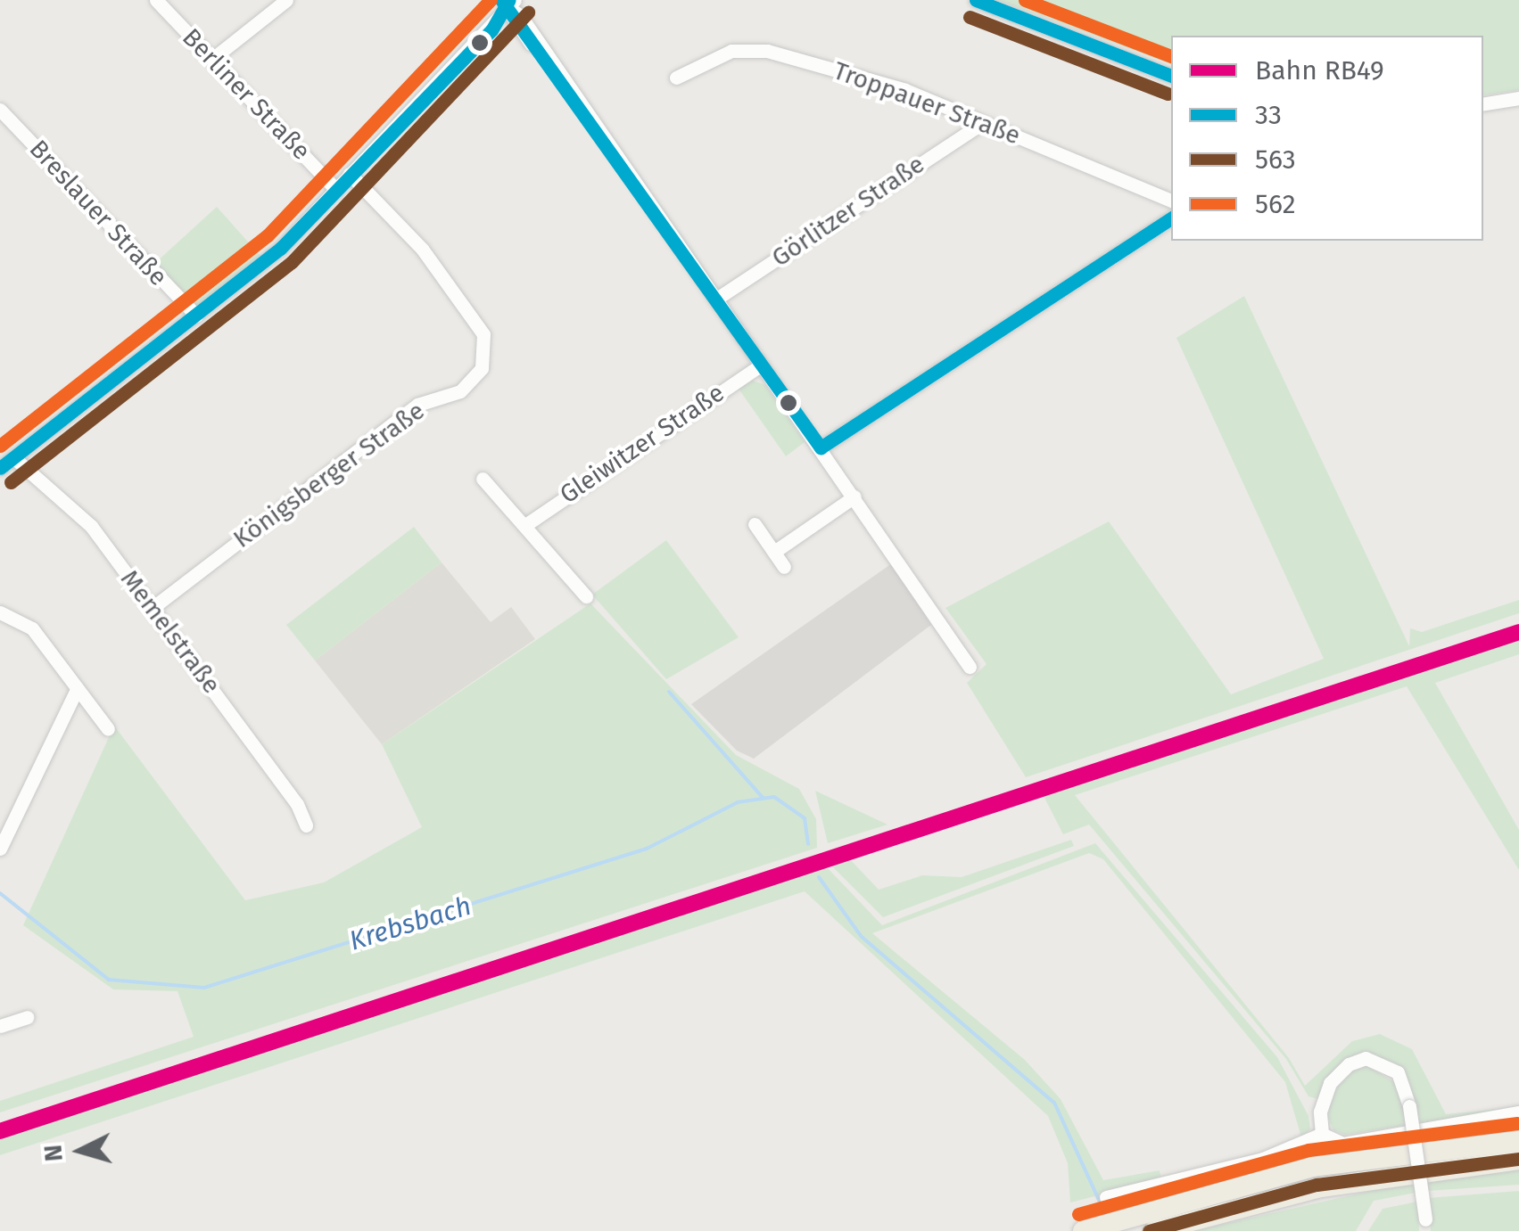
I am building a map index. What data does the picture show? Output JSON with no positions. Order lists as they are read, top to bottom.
{
  "streets": {
    "street": [
      "Berliner Straße",
      "Troppauer Straße",
      "Görlitzer Straße",
      "Breslauer Straße",
      "Gleiwitzer Straße",
      "Königsberger Straße",
      "Memelstraße"
    ]
  },
  "crossings": [
    ["Troppauer Straße", "Görlitzer Straße"],
    ["Königsberger Straße", "Memelstraße"]
  ],
  "water": ["Krebsbach"],
  "lines": [
    "transit line 33",
    "transit line 562",
    "transit line 563",
    "rail line RB49"
  ],
  "legend": [
    "Bahn RB49",
    "33",
    "563",
    "562"
  ],
  "north": "left"
}
